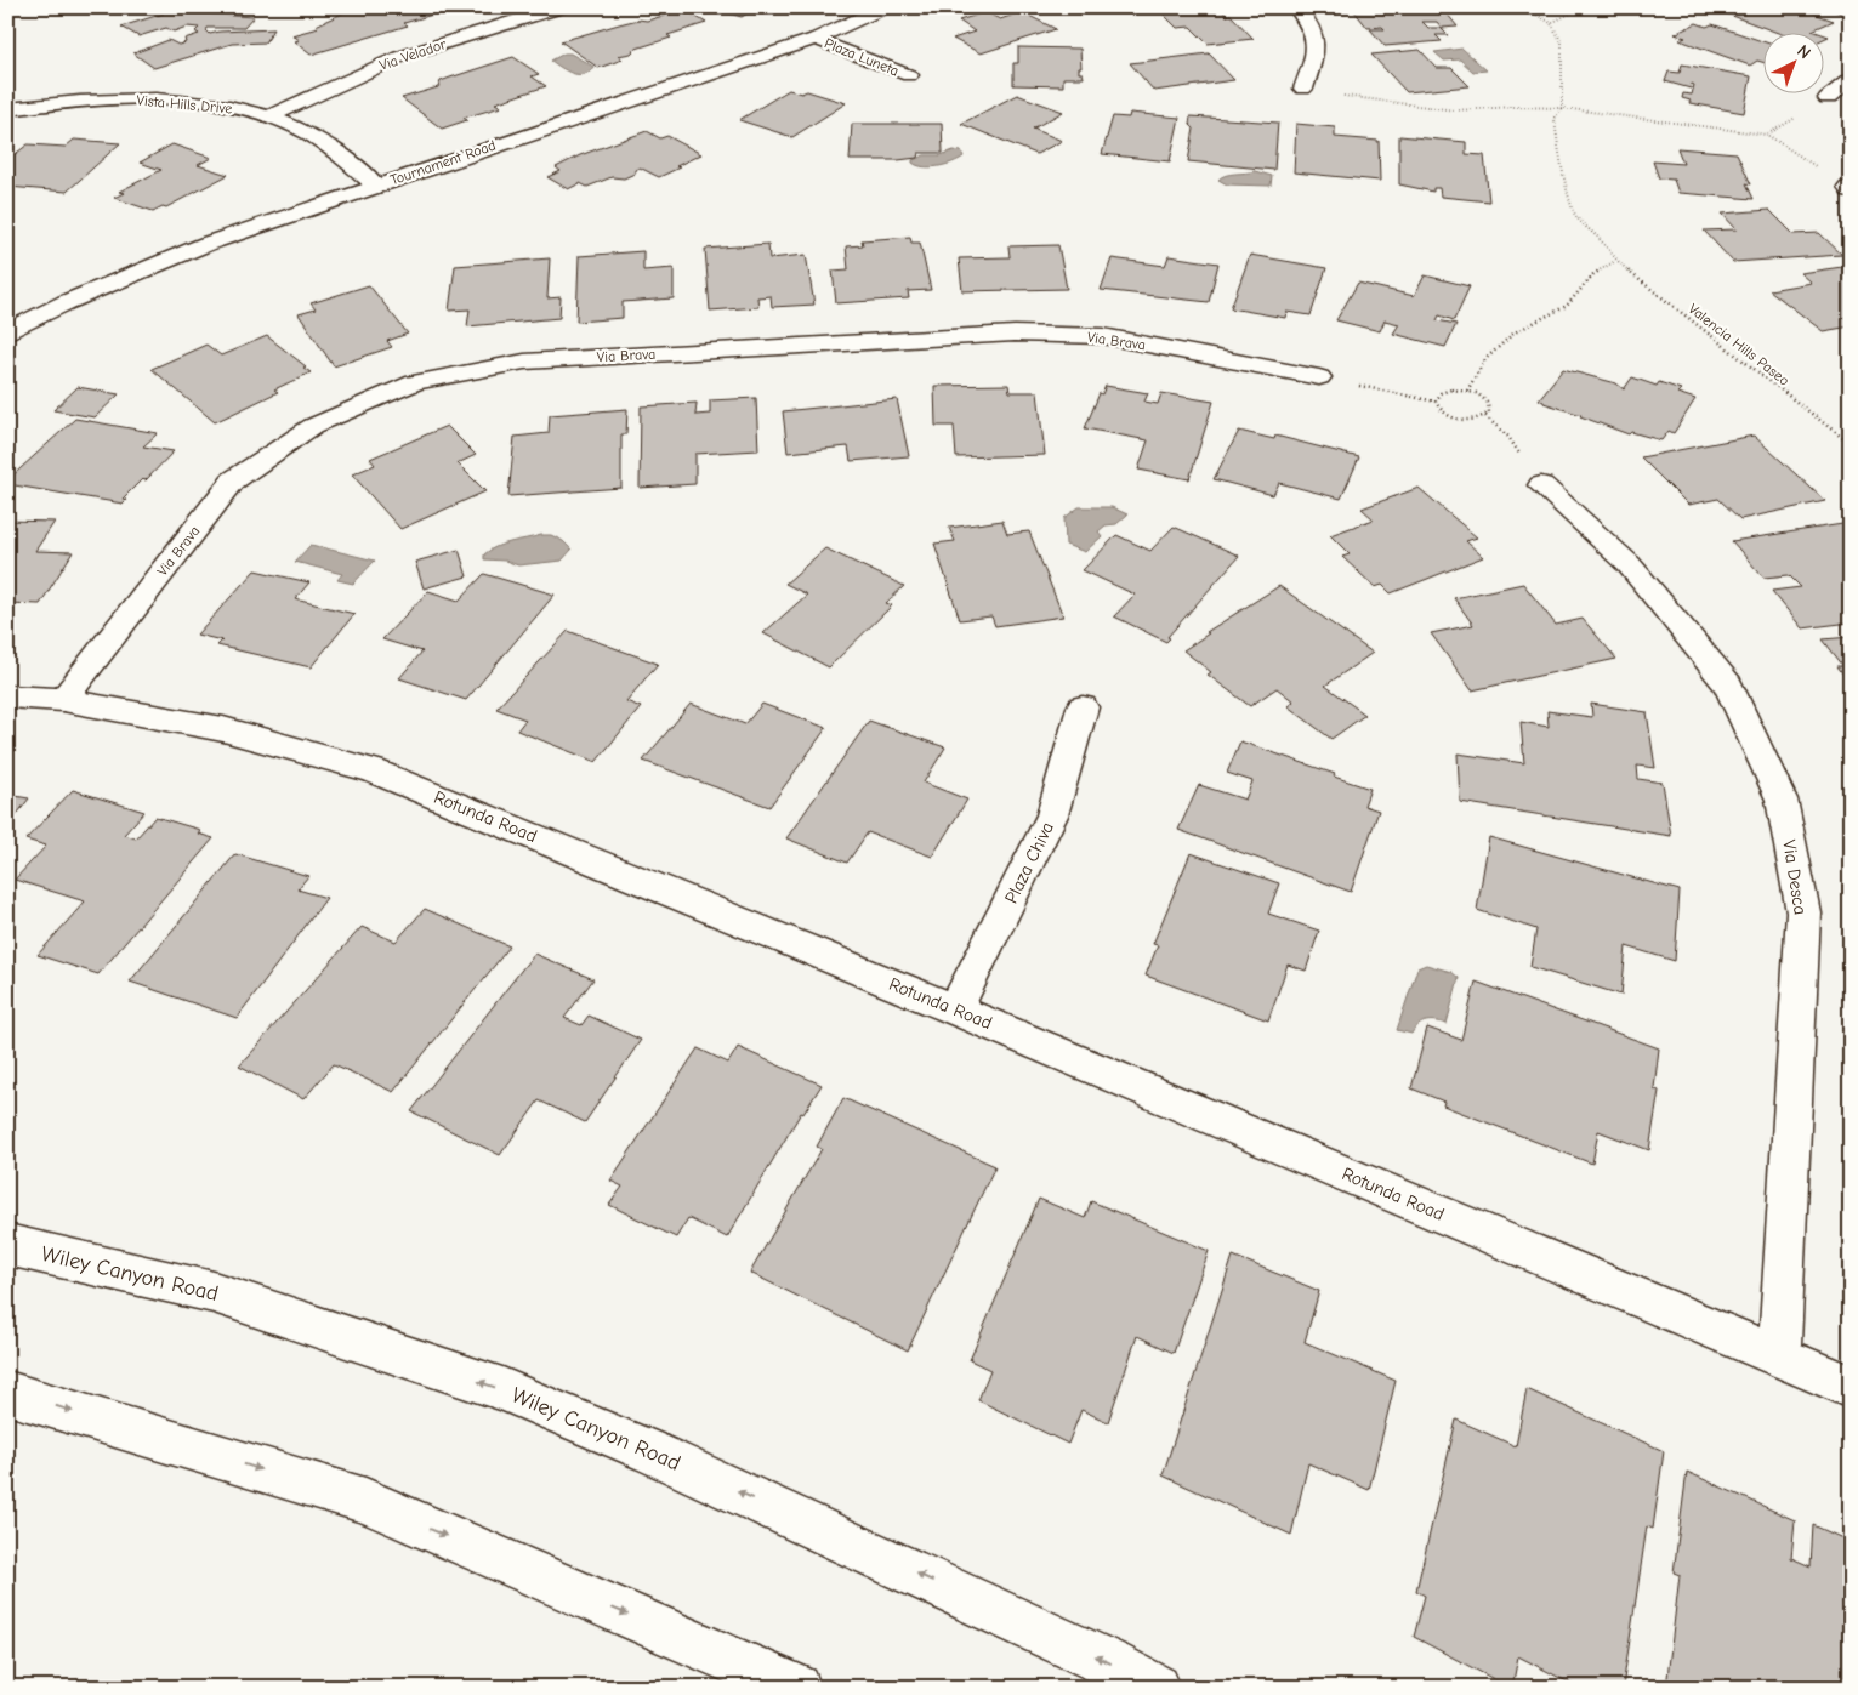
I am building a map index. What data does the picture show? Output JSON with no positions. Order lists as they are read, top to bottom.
{
  "streets": {
    "street": [
      "Via Velador",
      "Plaza Luneta",
      "Vista Hills Drive",
      "Tournament Road",
      "Via Brava",
      "Rotunda Road",
      "Plaza Chiva",
      "Via Desca",
      "Wiley Canyon Road"
    ],
    "path": ["Valencia Hills Paseo"]
  },
  "crossings": [
    ["Via Velador", "Vista Hills Drive"],
    ["Plaza Luneta", "Tournament Road"],
    ["Vista Hills Drive", "Tournament Road"],
    ["Via Brava", "Rotunda Road"],
    ["Rotunda Road", "Plaza Chiva"],
    ["Rotunda Road", "Via Desca"]
  ],
  "north": "top right"
}
